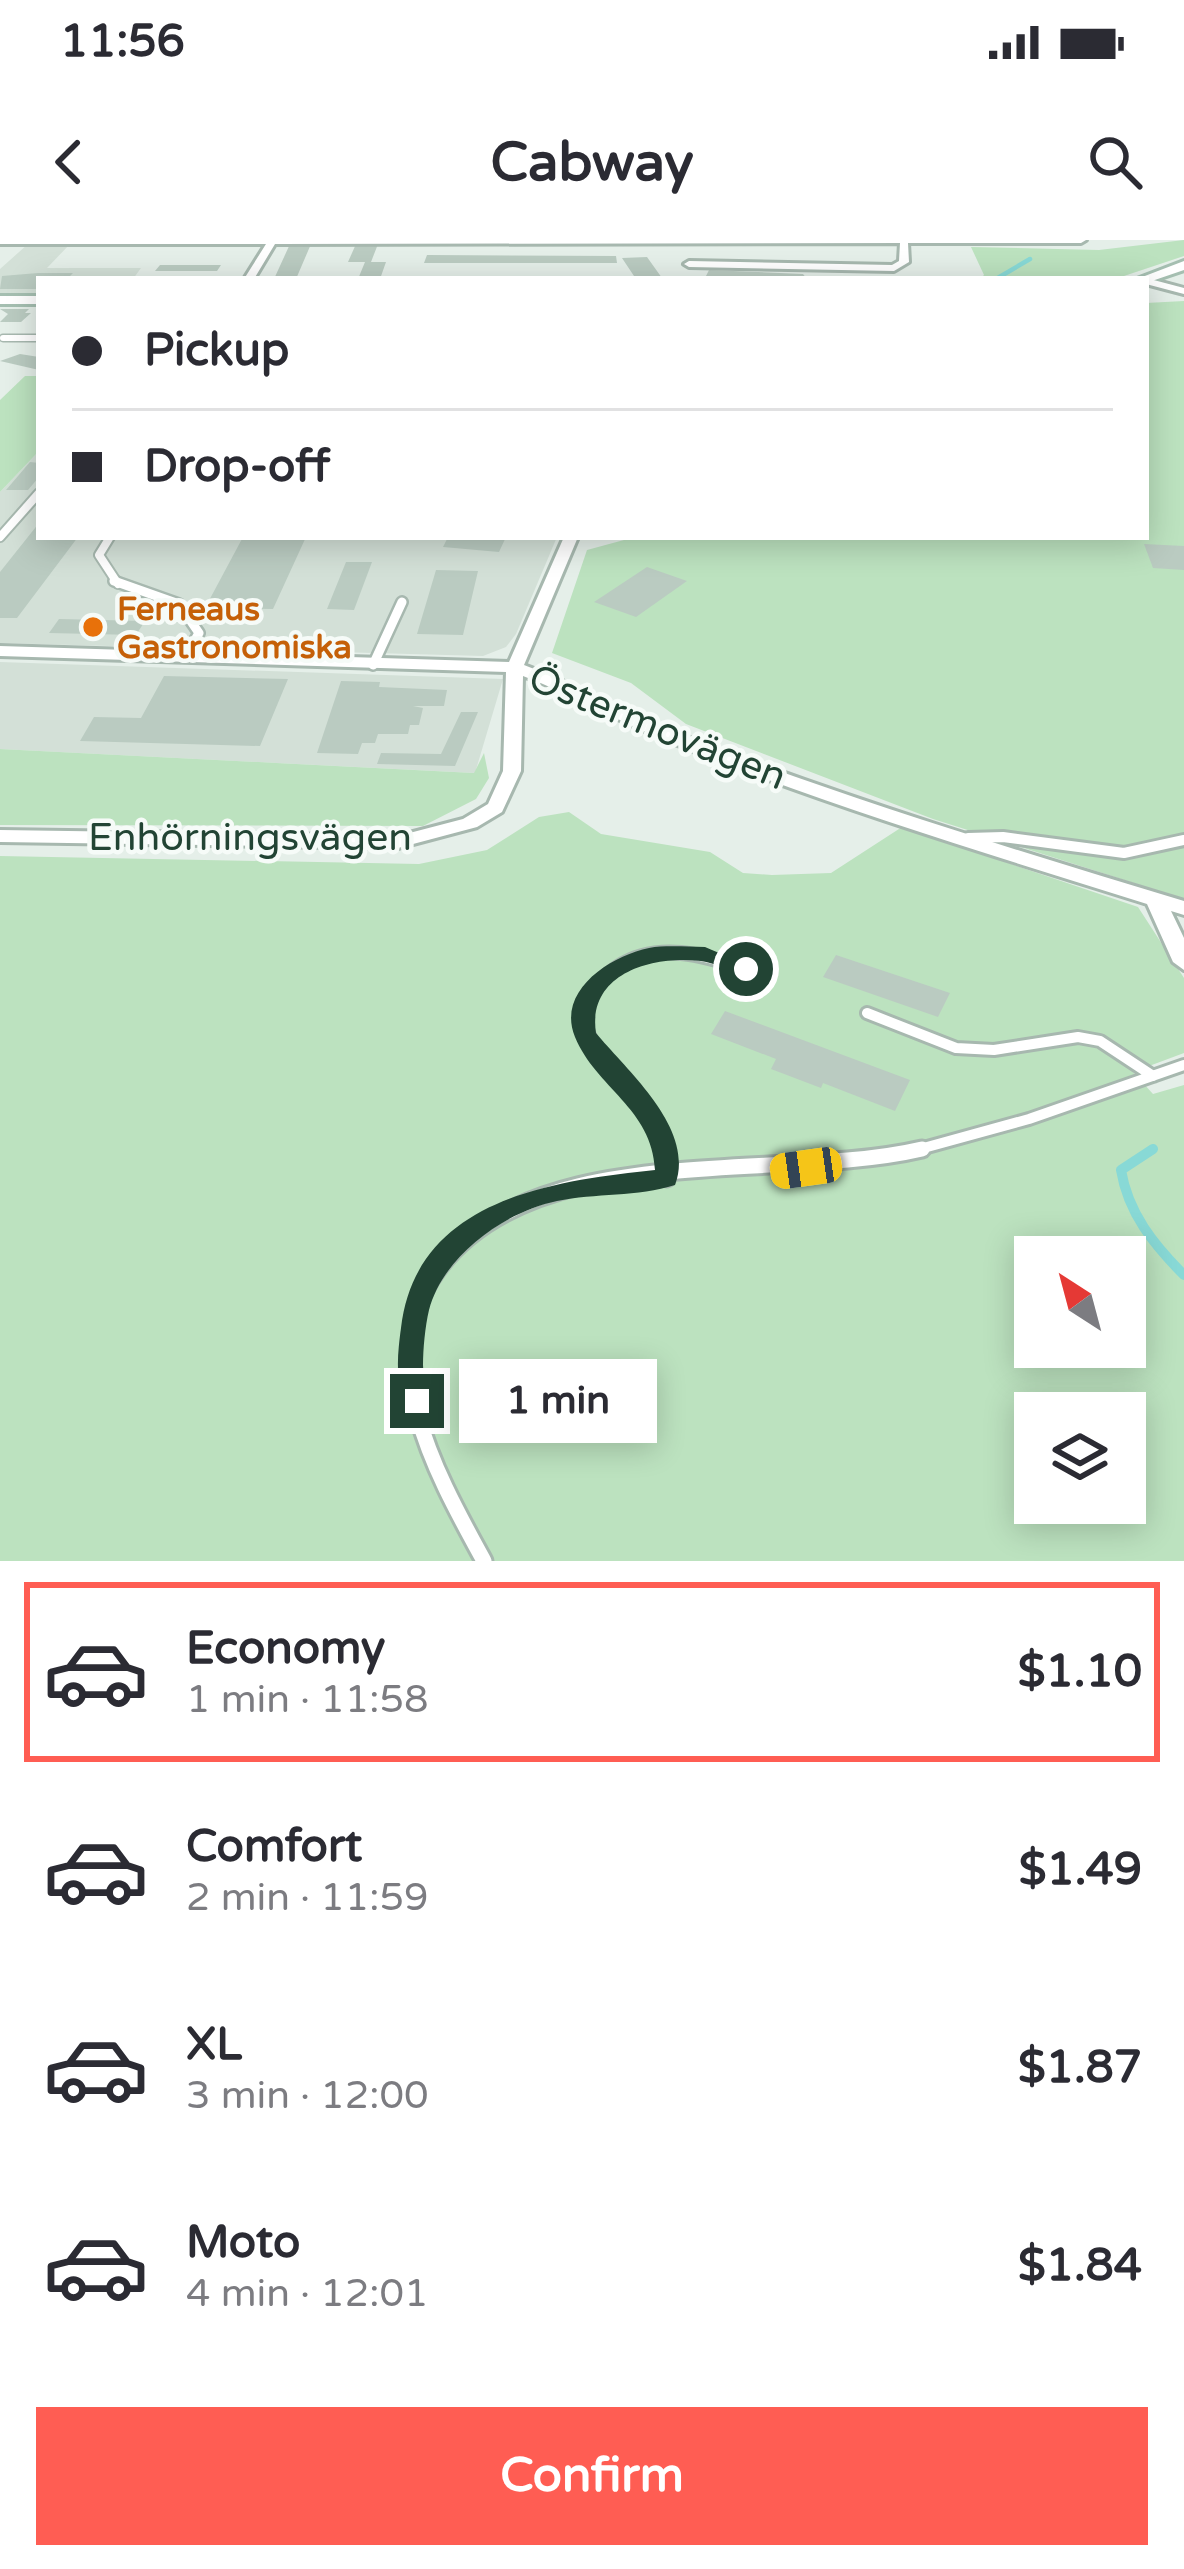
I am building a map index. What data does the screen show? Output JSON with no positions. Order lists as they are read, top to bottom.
{
  "streets": {
    "street": ["Östermovägen", "Enhörningsvägen"]
  },
  "crossings": [
    ["Östermovägen", "Enhörningsvägen"]
  ],
  "places": ["Ferneaus Gastronomiska"],
  "north": "top left",
  "page": {
    "status": "11:56",
    "header": "Cabway",
    "banner": ["Pickup", "Drop-off"],
    "bubble": "1 min",
    "list": [
      {
        "name": "Economy",
        "note": "1 min · 11:58",
        "value": "$1.10"
      },
      {
        "name": "Comfort",
        "note": "2 min · 11:59",
        "value": "$1.49"
      },
      {
        "name": "XL",
        "note": "3 min · 12:00",
        "value": "$1.87"
      },
      {
        "name": "Moto",
        "note": "4 min · 12:01",
        "value": "$1.84"
      }
    ],
    "buttons": "Confirm"
  }
}
